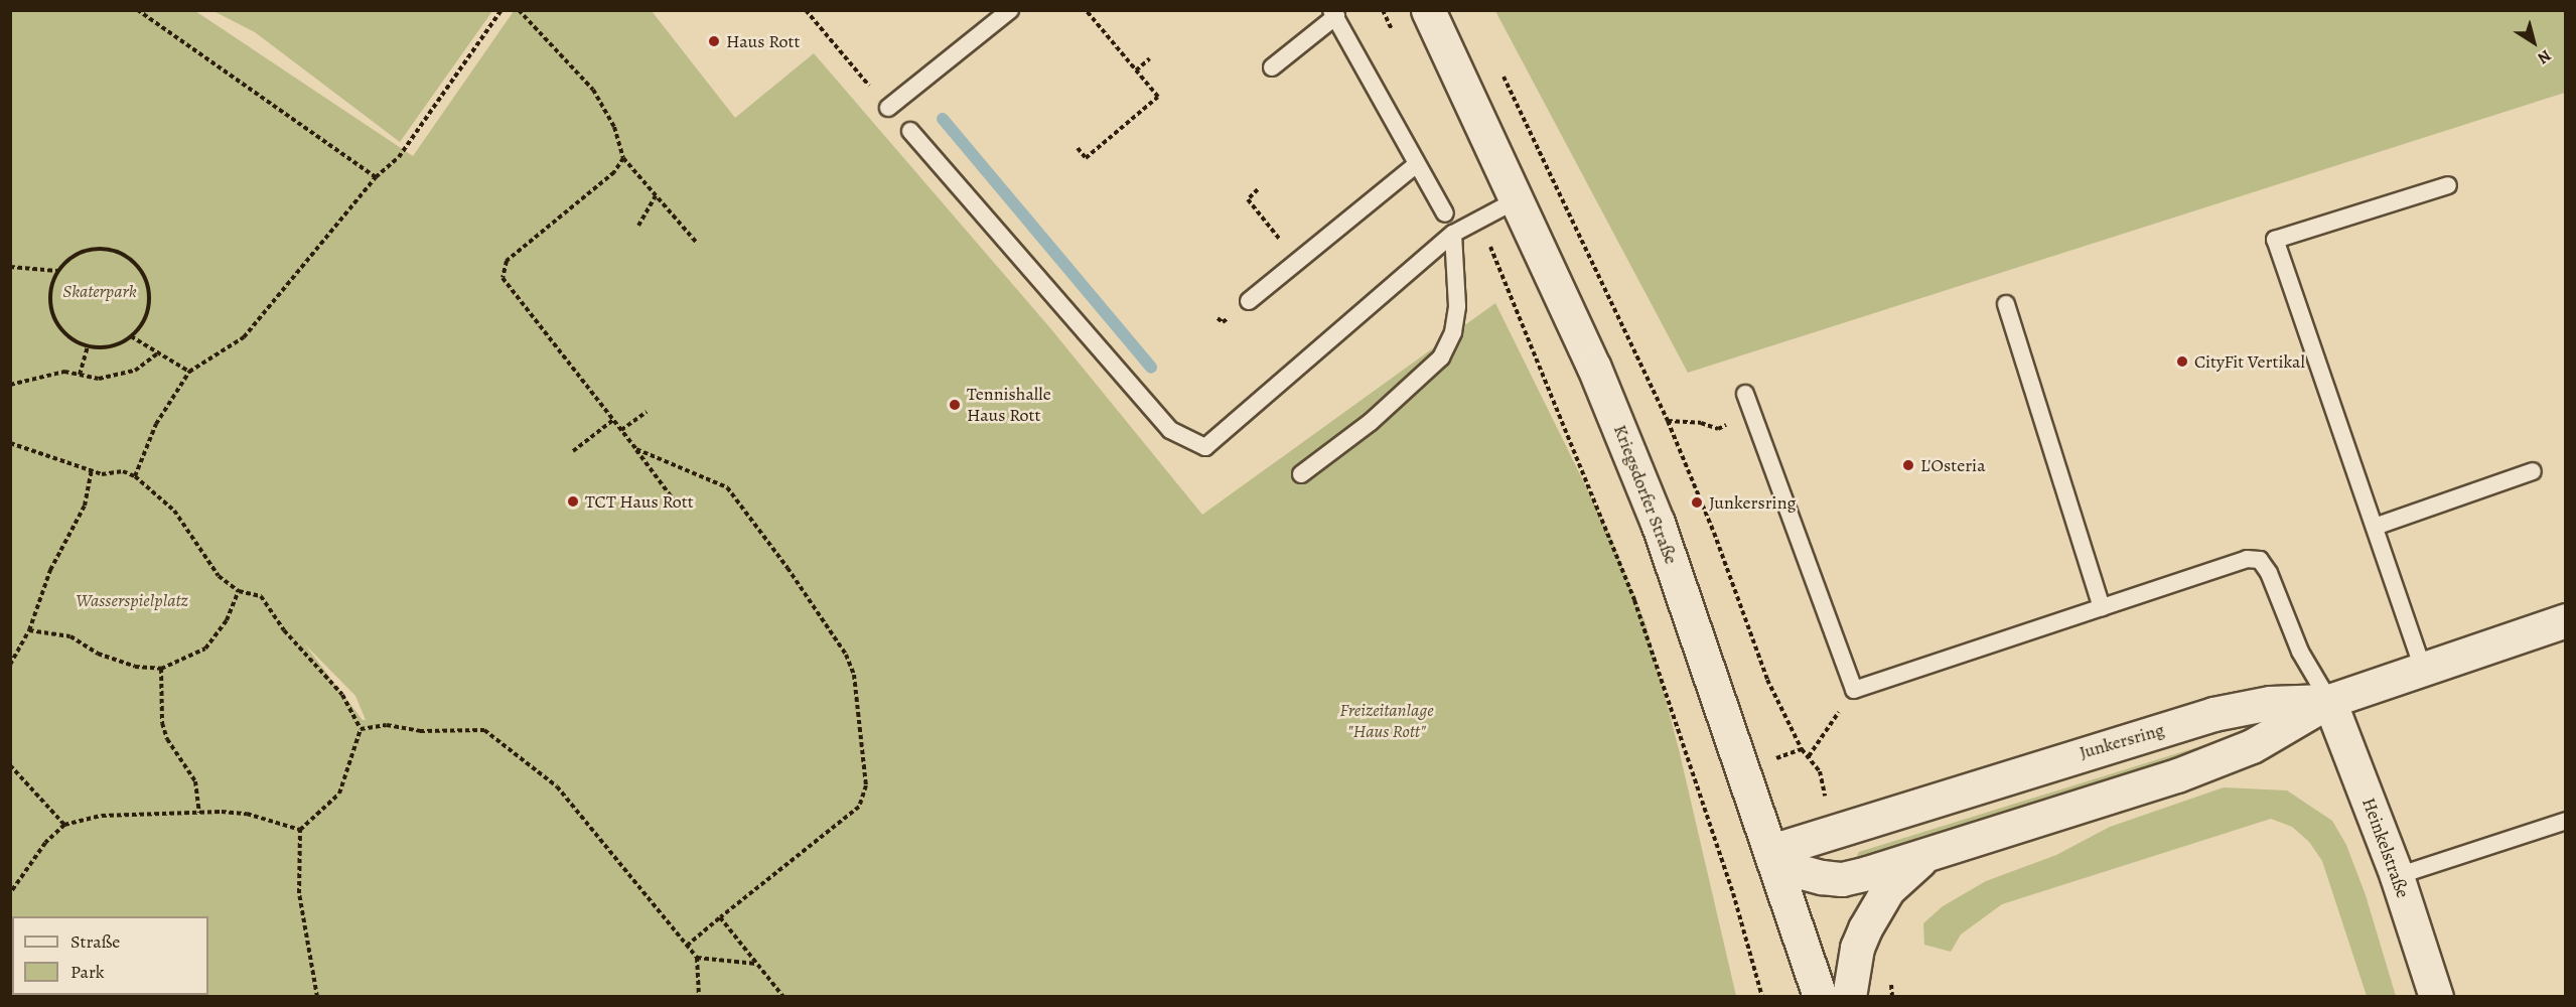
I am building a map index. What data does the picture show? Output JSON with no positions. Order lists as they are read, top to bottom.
{
  "streets": {
    "street": ["Kriegsdorfer Straße", "Junkersring", "Heinkelstraße"]
  },
  "crossings": [
    ["Kriegsdorfer Straße", "Junkersring"],
    ["Junkersring", "Heinkelstraße"]
  ],
  "parks": ["Skaterpark", "Wasserspielplatz", "Freizeitanlage \"Haus Rott\""],
  "places": [
    "Haus Rott",
    "CityFit Vertikal",
    "Tennishalle Haus Rott",
    "L'Osteria",
    "TCT Haus Rott",
    "Junkersring"
  ],
  "legend": ["Straße", "Park"],
  "north": "bottom right"
}
